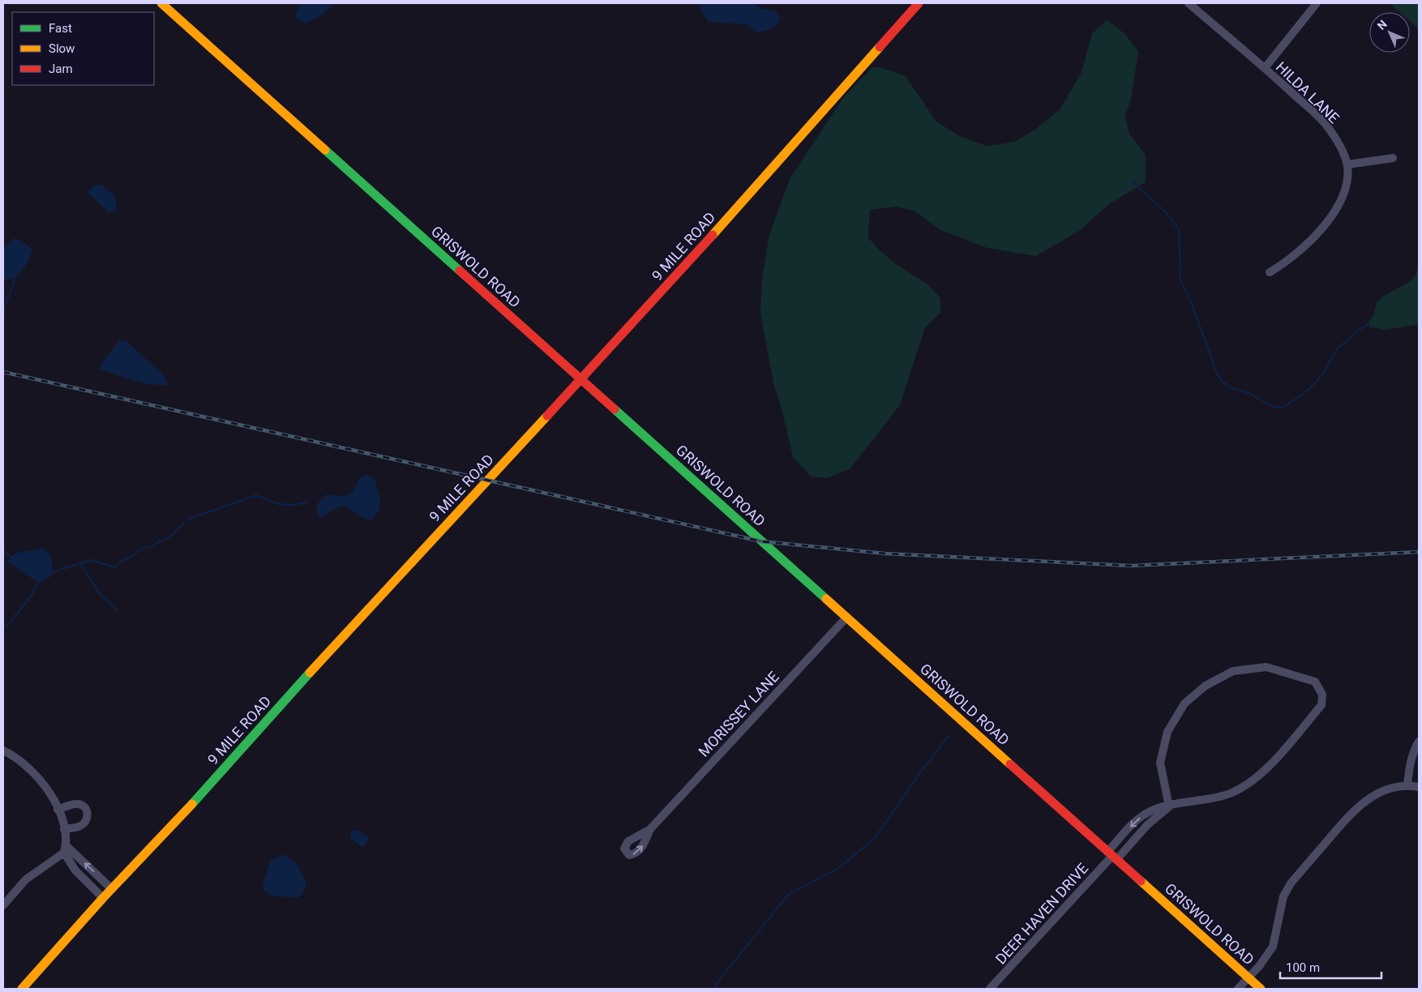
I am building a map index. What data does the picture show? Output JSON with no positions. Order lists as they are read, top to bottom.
{
  "streets": {
    "street": [
      "HILDA LANE",
      "9 MILE ROAD",
      "GRISWOLD ROAD",
      "MORISSEY LANE",
      "DEER HAVEN DRIVE"
    ]
  },
  "crossings": [
    ["9 MILE ROAD", "GRISWOLD ROAD"],
    ["GRISWOLD ROAD", "MORISSEY LANE"],
    ["GRISWOLD ROAD", "DEER HAVEN DRIVE"]
  ],
  "legend": ["Fast", "Slow", "Jam"],
  "scale_bar": "100 m",
  "north": "top left"
}
